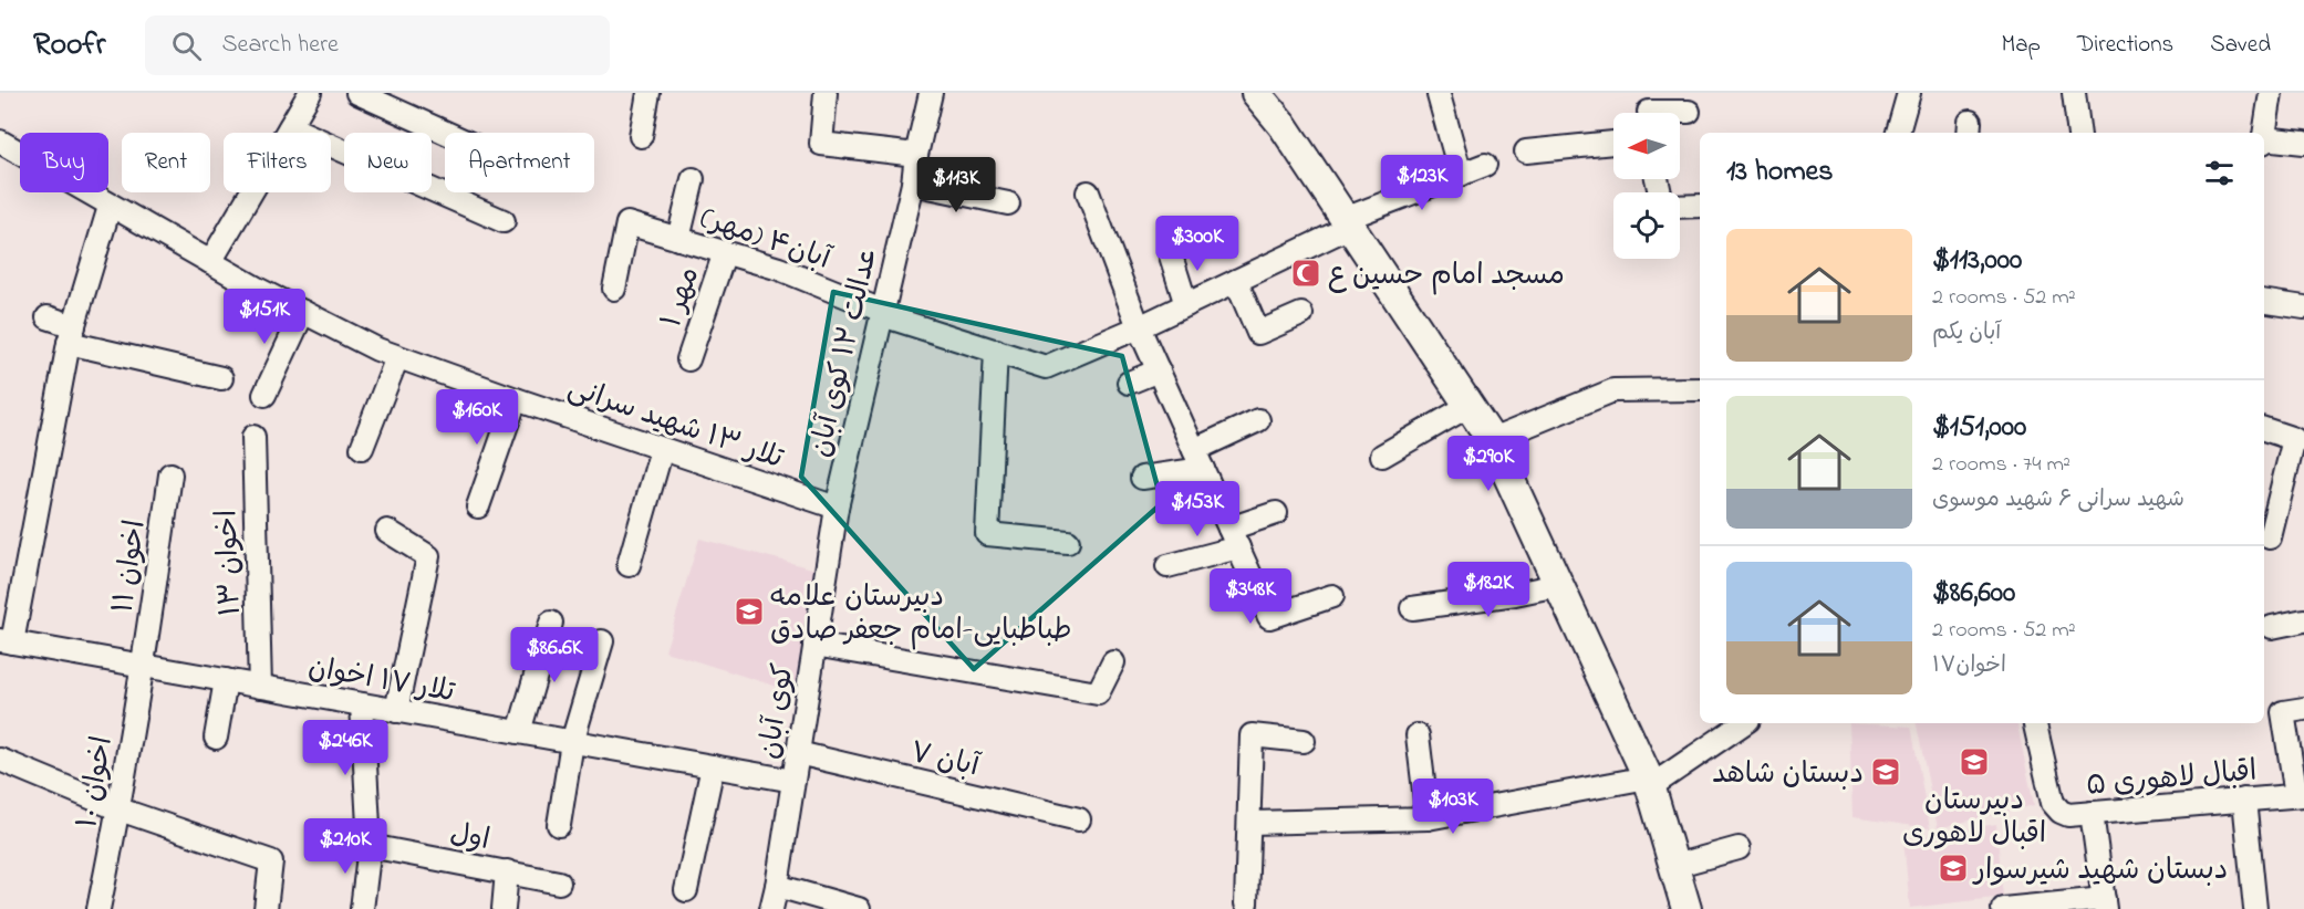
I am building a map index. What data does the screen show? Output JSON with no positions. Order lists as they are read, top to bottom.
{
  "streets": {
    "street": [
      "آبان۴ (مهر)",
      "مهر ۱",
      "عدالت ۱۲ کوی آبان",
      "تلار ۱۳ شهید سرانی",
      "اخوان ۱۳",
      "اخوان ۱۱",
      "تلار ۱۷ اخوان",
      "کوی آبان",
      "آبان ۷",
      "اقبال لاهوری ۵",
      "اخوان ۱۰",
      "اول"
    ]
  },
  "crossings": [
    ["آبان۴ (مهر)", "مهر ۱"],
    ["آبان۴ (مهر)", "عدالت ۱۲ کوی آبان"],
    ["عدالت ۱۲ کوی آبان", "تلار ۱۳ شهید سرانی"],
    ["عدالت ۱۲ کوی آبان", "کوی آبان"],
    ["تلار ۱۳ شهید سرانی", "کوی آبان"],
    ["اخوان ۱۳", "تلار ۱۷ اخوان"],
    ["اخوان ۱۱", "تلار ۱۷ اخوان"],
    ["اخوان ۱۱", "اخوان ۱۰"],
    ["تلار ۱۷ اخوان", "کوی آبان"],
    ["تلار ۱۷ اخوان", "اخوان ۱۰"],
    ["کوی آبان", "آبان ۷"]
  ],
  "places": {
    "mosque": ["مسجد امام حسین ع"],
    "school or university": [
      "دبیرستان علامه طباطبایی-امام جعفر صادق",
      "دبیرستان اقبال لاهوری",
      "دبستان شاهد",
      "دبستان شهید شیرسوار"
    ]
  },
  "north": "left",
  "page": {
    "header": "Roofr",
    "search": "Search here",
    "nav": ["Map", "Directions", "Saved"],
    "chip": [
      "Buy",
      "Rent",
      "Filters",
      "New",
      "Apartment"
    ],
    "heading": "13 homes",
    "price": [
      "$123K",
      "$113K",
      "$300K",
      "$151K",
      "$160K",
      "$290K",
      "$153K",
      "$182K",
      "$348K",
      "$86.6K",
      "$246K",
      "$103K",
      "$210K"
    ],
    "list": [
      {
        "name": "$113,000",
        "note": "2 rooms · 52 m² · آبان یکم"
      },
      {
        "name": "$151,000",
        "note": "2 rooms · 74 m² · شهید سرانی ۶ شهید موسوی"
      },
      {
        "name": "$86,600",
        "note": "2 rooms · 52 m² · اخوان۱۷"
      }
    ]
  }
}
